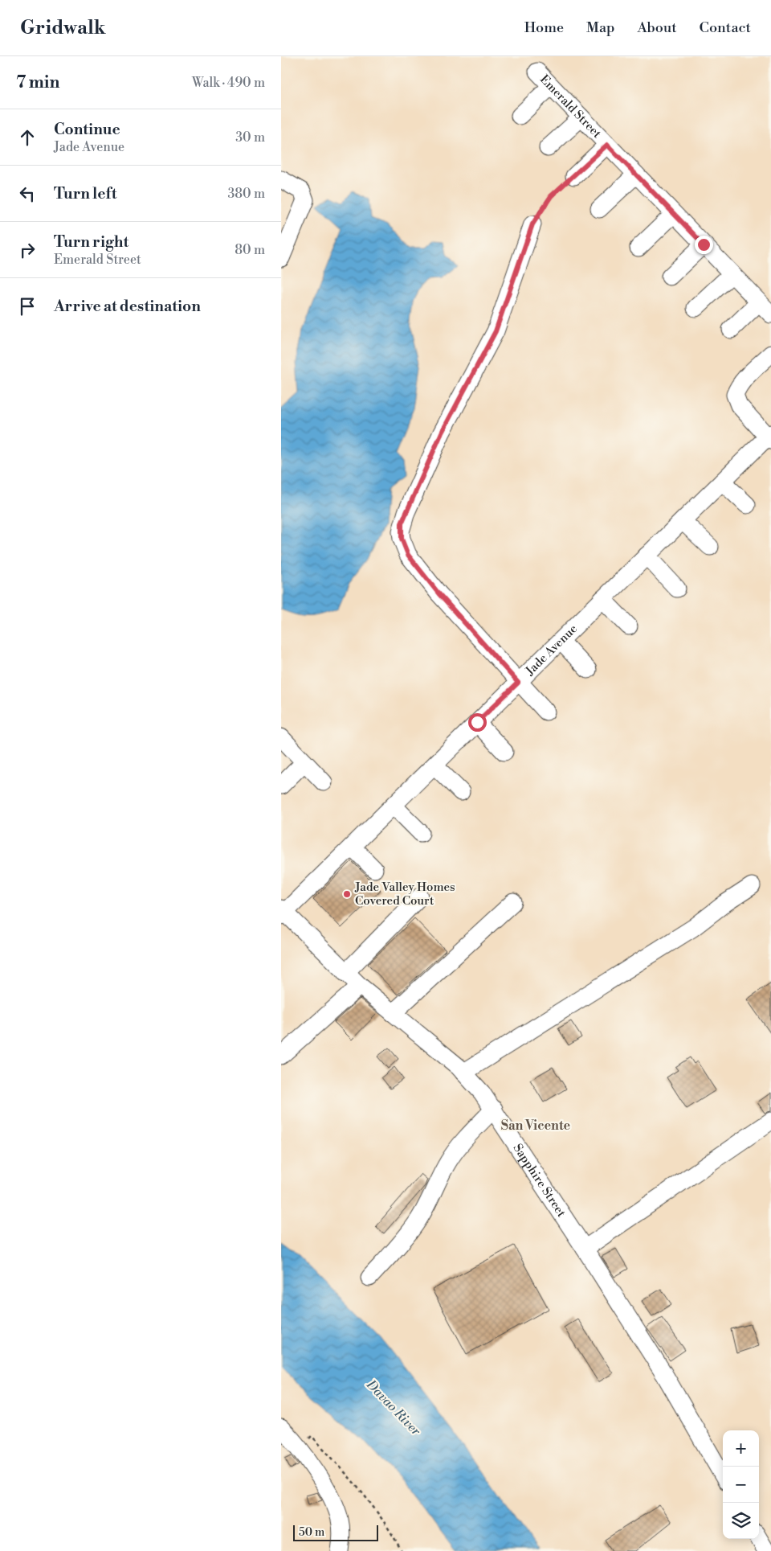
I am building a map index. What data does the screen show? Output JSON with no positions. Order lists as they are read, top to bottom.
{
  "streets": {
    "street": ["Emerald Street", "Jade Avenue", "Sapphire Street"]
  },
  "crossings": [
    ["Jade Avenue", "Sapphire Street"]
  ],
  "districts": ["San Vicente"],
  "water": ["Davao River"],
  "places": ["Jade Valley Homes Covered Court"],
  "scale_bar": "50 m",
  "page": {
    "header": "Gridwalk",
    "nav": [
      "Home",
      "Map",
      "About",
      "Contact"
    ],
    "heading": ["7 min", "Walk · 490 m"],
    "list": [
      ["Continue", "Jade Avenue", "30 m"],
      ["Turn left", "380 m"],
      ["Turn right", "Emerald Street", "80 m"],
      "Arrive at destination"
    ],
    "map_buttons": ["+", "−"],
    "scale": "50 m"
  }
}
